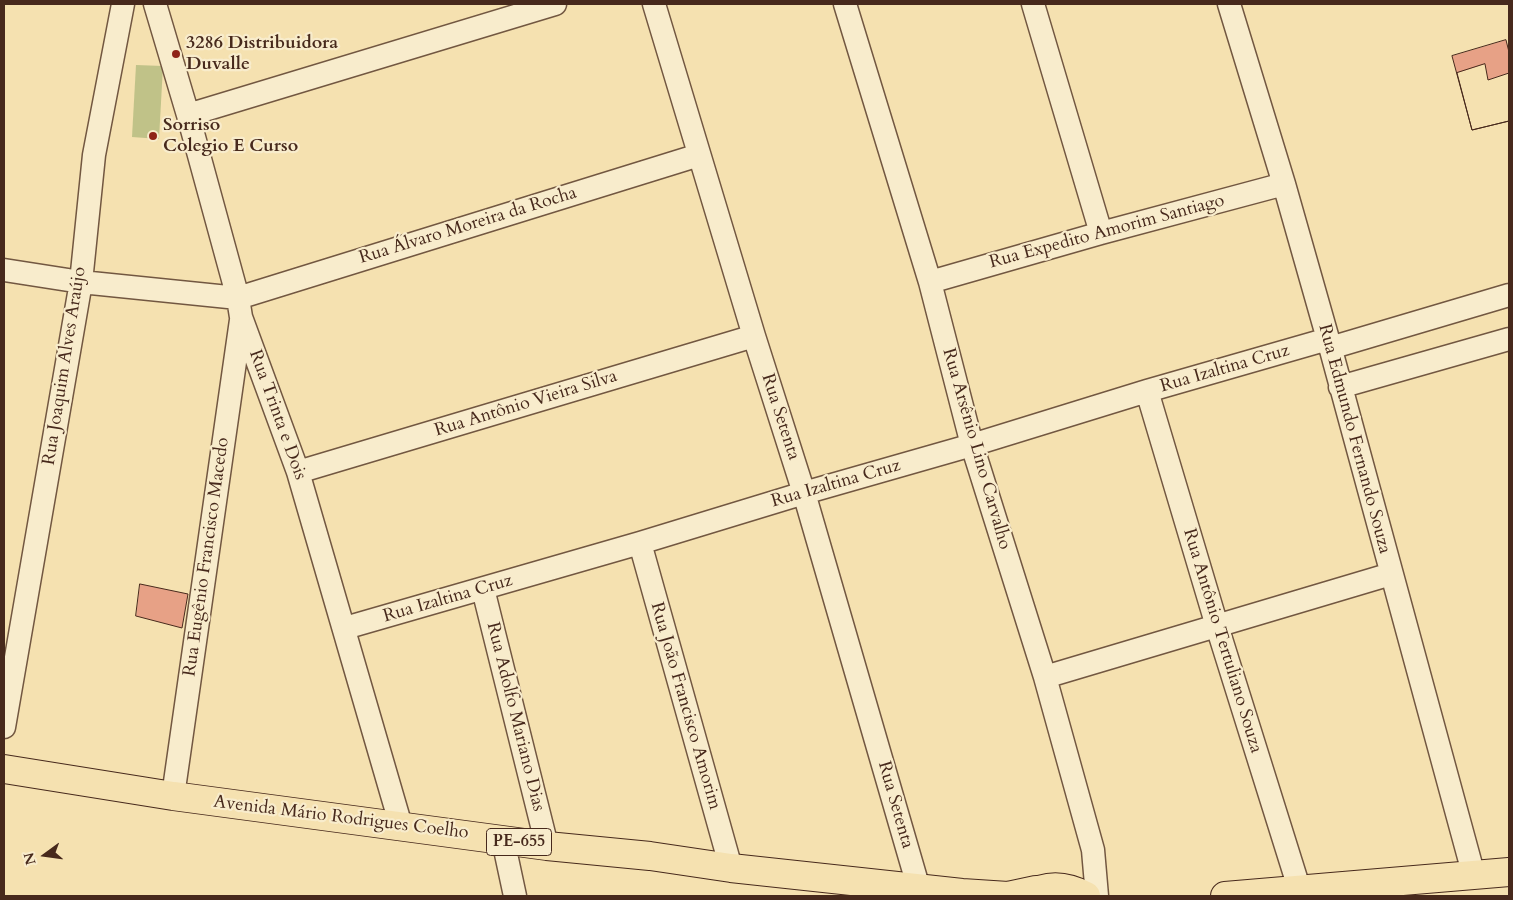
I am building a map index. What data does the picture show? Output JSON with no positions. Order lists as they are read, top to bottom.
{
  "streets": {
    "main road": ["Avenida Mário Rodrigues Coelho", "PE-655"],
    "street": [
      "Rua Álvaro Moreira da Rocha",
      "Rua Expedito Amorim Santiago",
      "Rua Joaquim Alves Araújo",
      "Rua Izaltina Cruz",
      "Rua Antônio Vieira Silva",
      "Rua Trinta e Dois",
      "Rua Setenta",
      "Rua Edmundo Fernando Souza",
      "Rua Arsênio Lino Carvalho",
      "Rua Eugênio Francisco Macedo",
      "Rua Antônio Tertuliano Souza",
      "Rua João Francisco Amorim",
      "Rua Adolfo Mariano Dias"
    ]
  },
  "crossings": [
    ["Rua Álvaro Moreira da Rocha", "Rua Trinta e Dois"],
    ["Rua Álvaro Moreira da Rocha", "Rua Setenta"],
    ["Rua Álvaro Moreira da Rocha", "Rua Eugênio Francisco Macedo"],
    ["Rua Expedito Amorim Santiago", "Rua Edmundo Fernando Souza"],
    ["Rua Expedito Amorim Santiago", "Rua Arsênio Lino Carvalho"],
    ["Rua Izaltina Cruz", "Rua Trinta e Dois"],
    ["Rua Izaltina Cruz", "Rua Setenta"],
    ["Rua Izaltina Cruz", "Rua Edmundo Fernando Souza"],
    ["Rua Izaltina Cruz", "Rua Arsênio Lino Carvalho"],
    ["Rua Izaltina Cruz", "Rua Antônio Tertuliano Souza"],
    ["Rua Izaltina Cruz", "Rua João Francisco Amorim"],
    ["Rua Izaltina Cruz", "Rua Adolfo Mariano Dias"],
    ["Rua Antônio Vieira Silva", "Rua Trinta e Dois"],
    ["Rua Antônio Vieira Silva", "Rua Setenta"],
    ["Rua Trinta e Dois", "Rua Eugênio Francisco Macedo"],
    ["Rua Trinta e Dois", "Avenida Mário Rodrigues Coelho"],
    ["Rua Setenta", "Avenida Mário Rodrigues Coelho"],
    ["Rua Eugênio Francisco Macedo", "Avenida Mário Rodrigues Coelho"],
    ["Rua João Francisco Amorim", "Avenida Mário Rodrigues Coelho"],
    ["Rua Adolfo Mariano Dias", "Avenida Mário Rodrigues Coelho"],
    ["Avenida Mário Rodrigues Coelho", "PE-655"]
  ],
  "places": ["3286 Distribuidora Duvalle", "Sorriso Colegio E Curso"],
  "north": "left"
}
